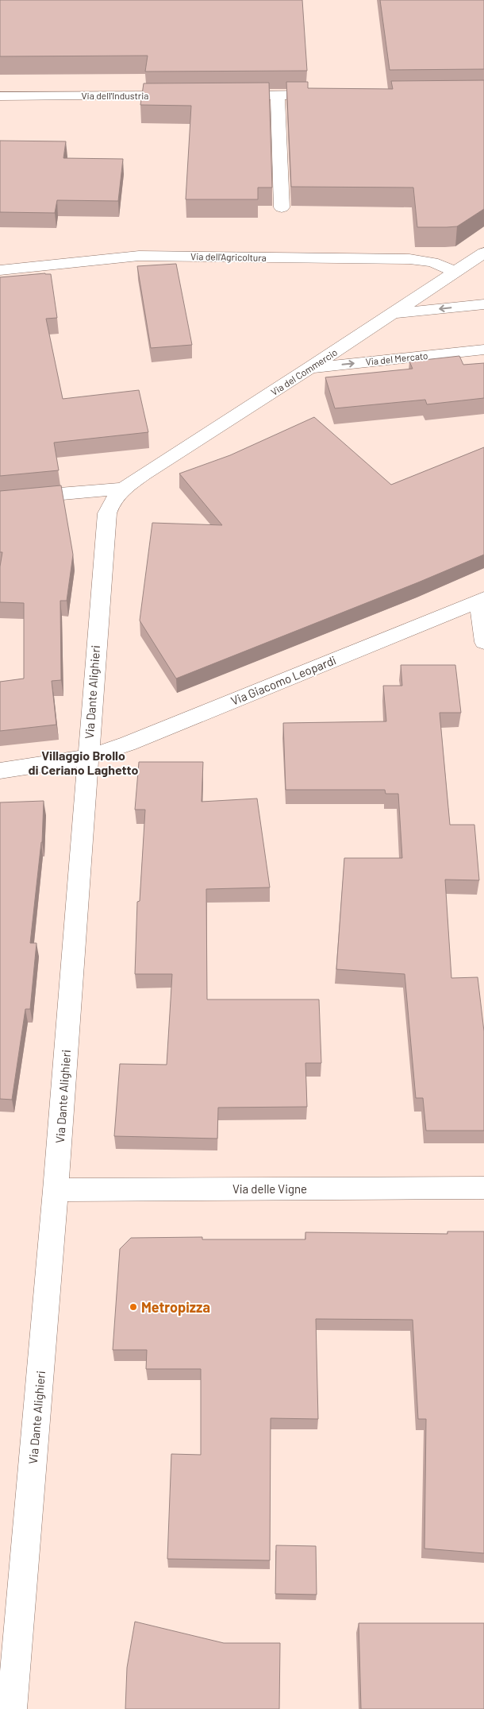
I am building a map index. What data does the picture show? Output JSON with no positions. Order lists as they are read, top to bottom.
{
  "streets": {
    "street": [
      "Via dell'Industria",
      "Via dell'Agricoltura",
      "Via del Mercato",
      "Via del Commercio",
      "Via Giacomo Leopardi",
      "Via Dante Alighieri",
      "Via delle Vigne"
    ]
  },
  "crossings": [
    ["Via dell'Agricoltura", "Via del Commercio"],
    ["Via del Mercato", "Via del Commercio"],
    ["Via del Commercio", "Via Dante Alighieri"],
    ["Via Giacomo Leopardi", "Via Dante Alighieri"],
    ["Via Dante Alighieri", "Via delle Vigne"]
  ],
  "districts": ["Villaggio Brollo di Ceriano Laghetto"],
  "places": ["Metropizza"]
}
